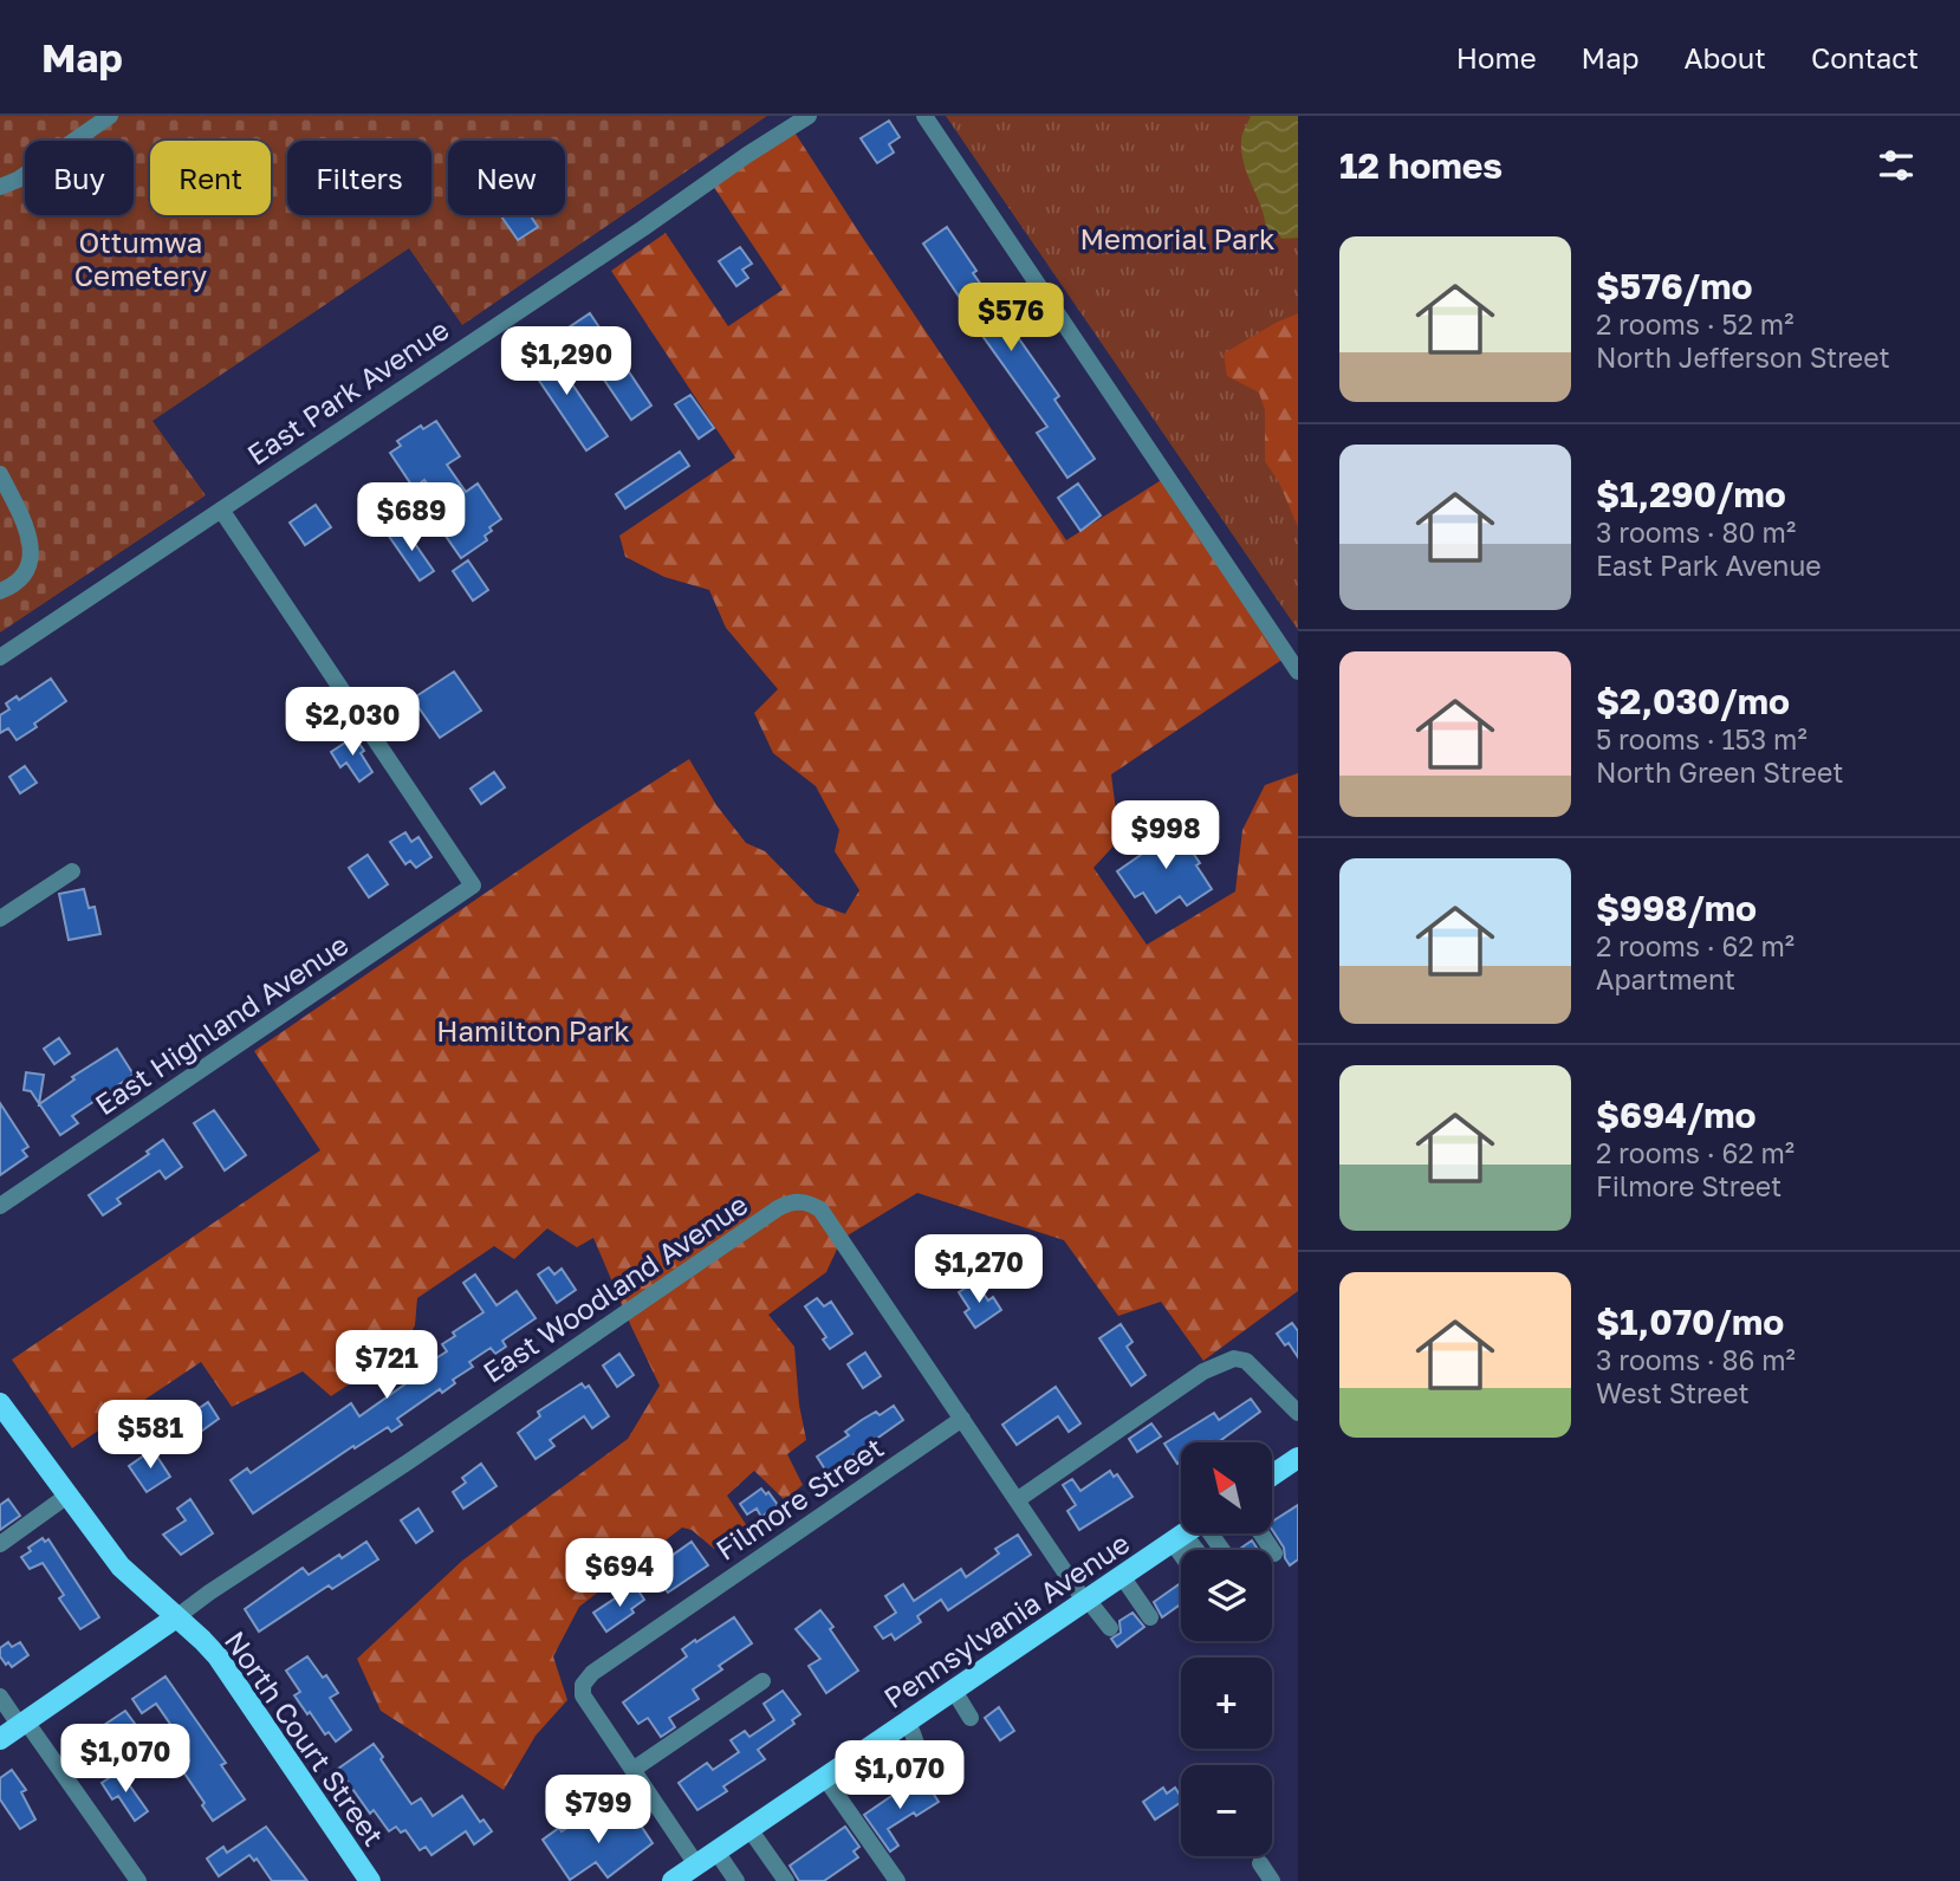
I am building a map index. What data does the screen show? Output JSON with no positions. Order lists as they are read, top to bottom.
{
  "streets": {
    "main road": ["Pennsylvania Avenue", "North Court Street"],
    "street": [
      "East Park Avenue",
      "East Highland Avenue",
      "East Woodland Avenue",
      "Filmore Street"
    ]
  },
  "crossings": [
    ["East Park Avenue", "East Highland Avenue"],
    ["East Woodland Avenue", "Filmore Street"],
    ["East Woodland Avenue", "North Court Street"]
  ],
  "parks": ["Memorial Park", "Ottumwa Cemetery", "Hamilton Park"],
  "north": "top left",
  "page": {
    "header": "Map",
    "nav": [
      "Home",
      "Map",
      "About",
      "Contact"
    ],
    "heading": "12 homes",
    "chip": [
      "Buy",
      "Rent",
      "Filters",
      "New"
    ],
    "list": [
      {
        "name": "$576/mo",
        "note": "2 rooms · 52 m² · North Jefferson Street"
      },
      {
        "name": "$1,290/mo",
        "note": "3 rooms · 80 m² · East Park Avenue"
      },
      {
        "name": "$2,030/mo",
        "note": "5 rooms · 153 m² · North Green Street"
      },
      {
        "name": "$998/mo",
        "note": "2 rooms · 62 m² · Apartment"
      },
      {
        "name": "$694/mo",
        "note": "2 rooms · 62 m² · Filmore Street"
      },
      {
        "name": "$1,070/mo",
        "note": "3 rooms · 86 m² · West Street"
      }
    ],
    "price": [
      "$576",
      "$1,290",
      "$689",
      "$2,030",
      "$998",
      "$1,270",
      "$721",
      "$581",
      "$694",
      "$1,070",
      "$1,070",
      "$799"
    ],
    "map_buttons": ["+", "−"]
  }
}
